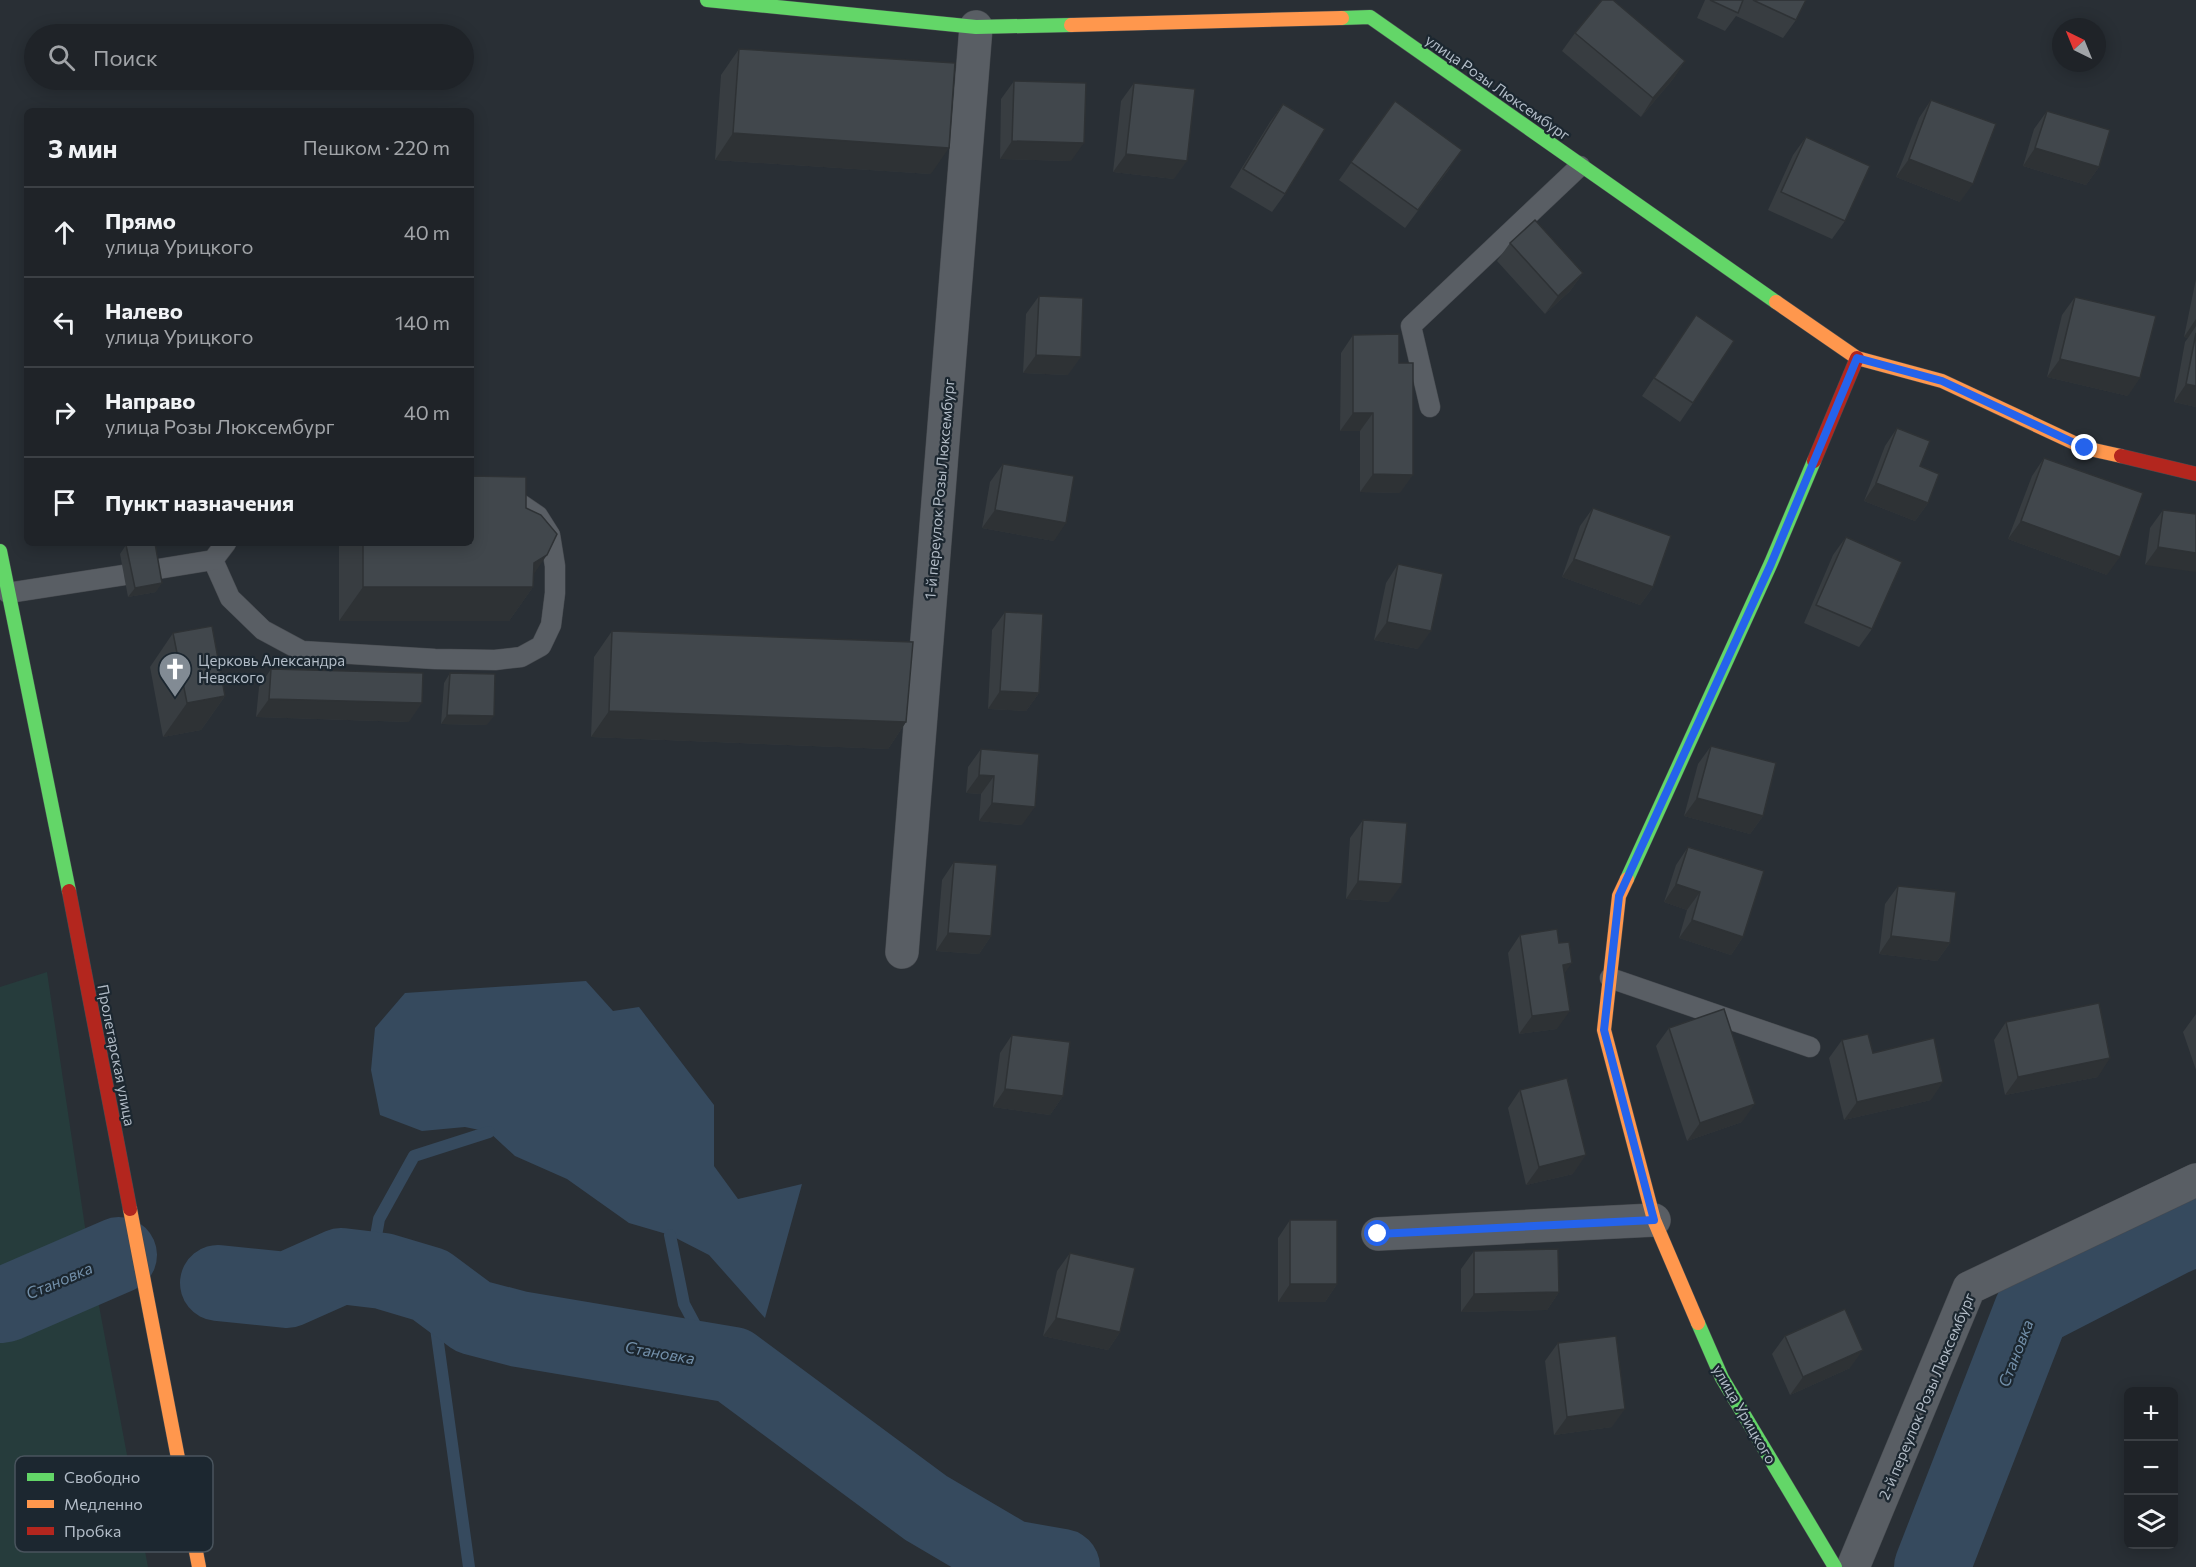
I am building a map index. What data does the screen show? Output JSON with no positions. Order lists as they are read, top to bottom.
{
  "streets": {
    "street": [
      "улица Розы Люксембург",
      "1-й переулок Розы Люксембург",
      "Пролетарская улица",
      "2-й переулок Розы Люксембург",
      "улица Урицкого"
    ]
  },
  "crossings": [
    ["улица Розы Люксембург", "1-й переулок Розы Люксембург"],
    ["улица Розы Люксембург", "улица Урицкого"]
  ],
  "water": ["Становка"],
  "places": {
    "church": ["Церковь Александра Невского"]
  },
  "legend": ["Свободно", "Медленно", "Пробка"],
  "north": "top left",
  "page": {
    "search": "Поиск",
    "heading": ["3 мин", "Пешком · 220 m"],
    "list": [
      ["Прямо", "улица Урицкого", "40 m"],
      ["Налево", "улица Урицкого", "140 m"],
      ["Направо", "улица Розы Люксембург", "40 m"],
      "Пункт назначения"
    ],
    "map_buttons": ["+", "−"]
  }
}
